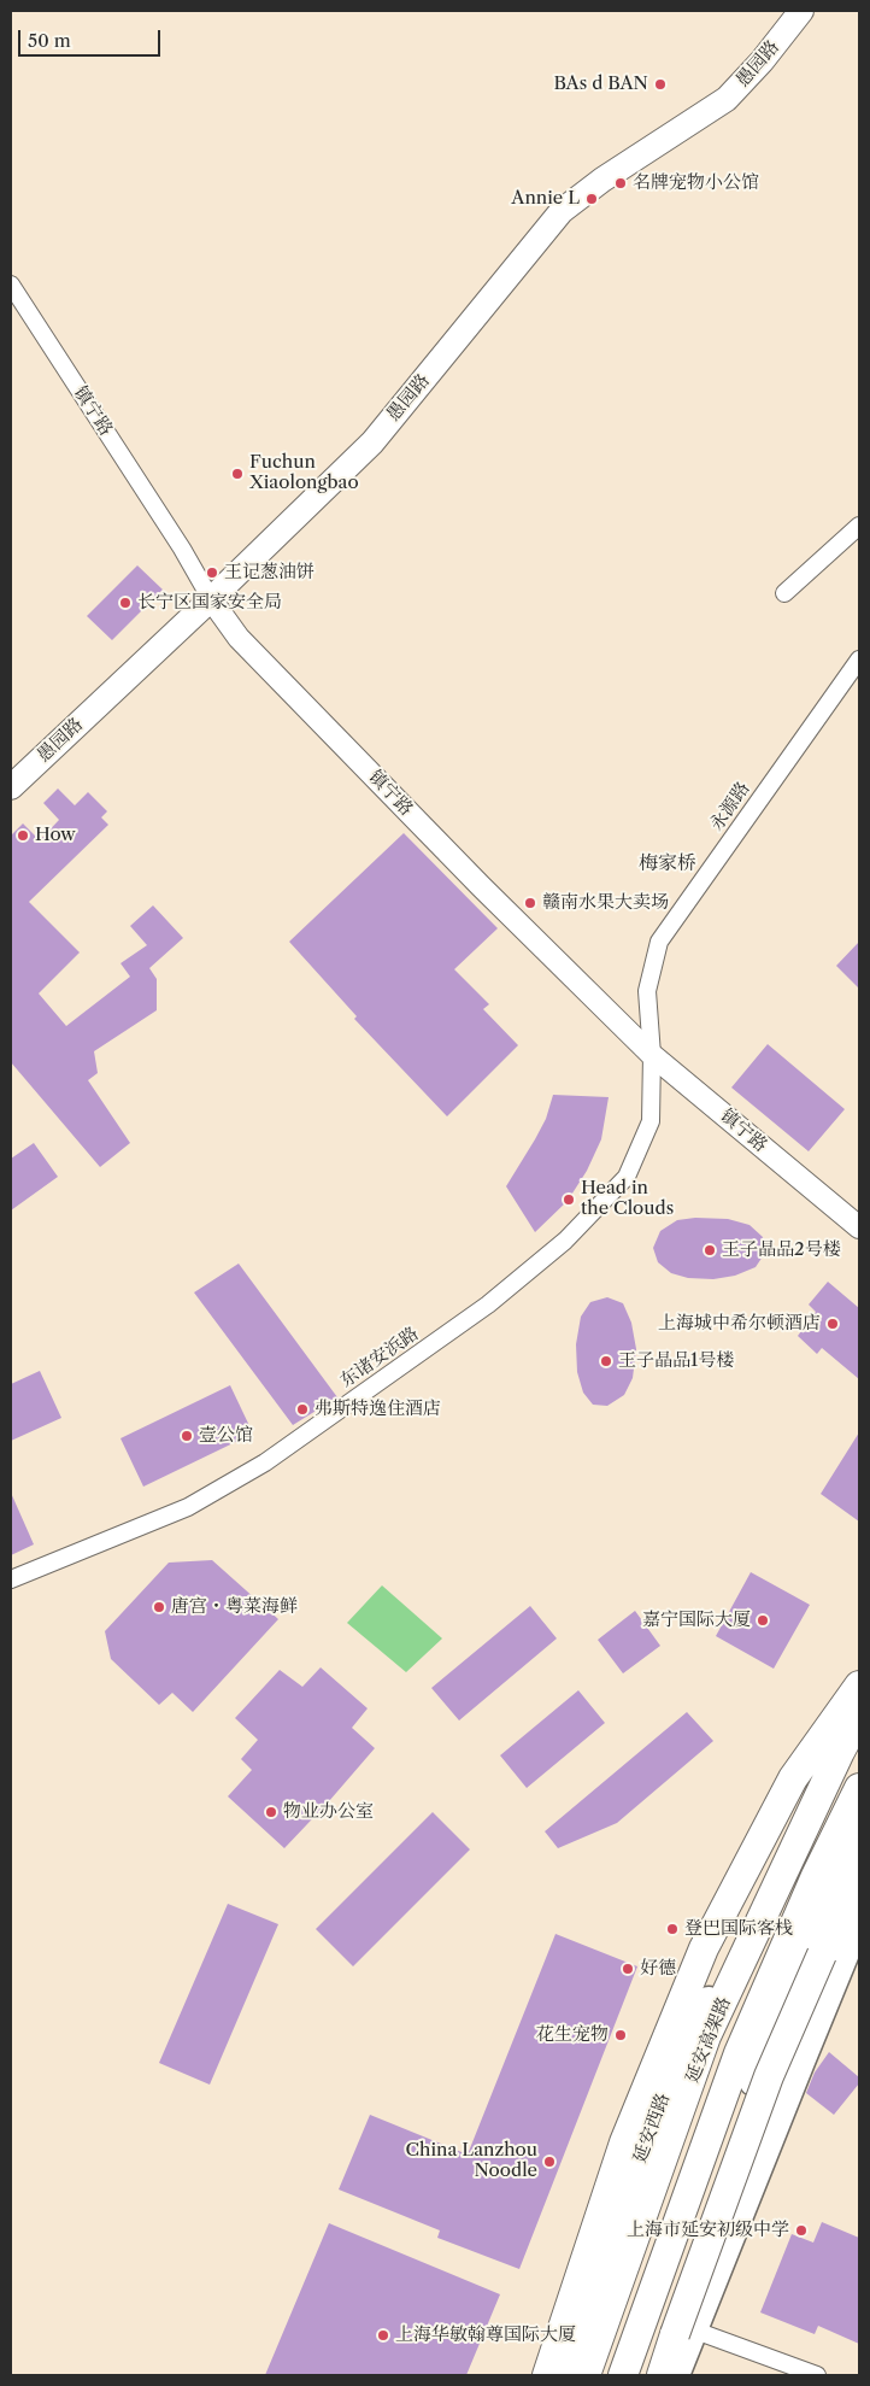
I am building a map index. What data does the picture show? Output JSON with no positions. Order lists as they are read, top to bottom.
{
  "streets": {
    "highway": ["延安高架路"],
    "main road": ["愚园路", "延安西路"],
    "street": ["镇宁路", "永源路", "东诸安浜路"]
  },
  "crossings": [
    ["愚园路", "镇宁路"],
    ["镇宁路", "永源路"],
    ["镇宁路", "东诸安浜路"],
    ["永源路", "东诸安浜路"]
  ],
  "districts": ["梅家桥"],
  "places": [
    "BAs d BAN",
    "名牌宠物小公馆",
    "Annie L",
    "Fuchun Xiaolongbao",
    "王记葱油饼",
    "长宁区国家安全局",
    "How",
    "赣南水果大卖场",
    "Head in the Clouds",
    "王子晶品2号楼",
    "上海城中希尔顿酒店",
    "王子晶品1号楼",
    "弗斯特逸住酒店",
    "壹公馆",
    "唐宫・粤菜海鲜",
    "嘉宁国际大厦",
    "物业办公室",
    "登巴国际客栈",
    "好德",
    "花生宠物",
    "China Lanzhou Noodle",
    "上海市延安初级中学",
    "上海华敏翰尊国际大厦"
  ],
  "scale_bar": "50 m"
}
